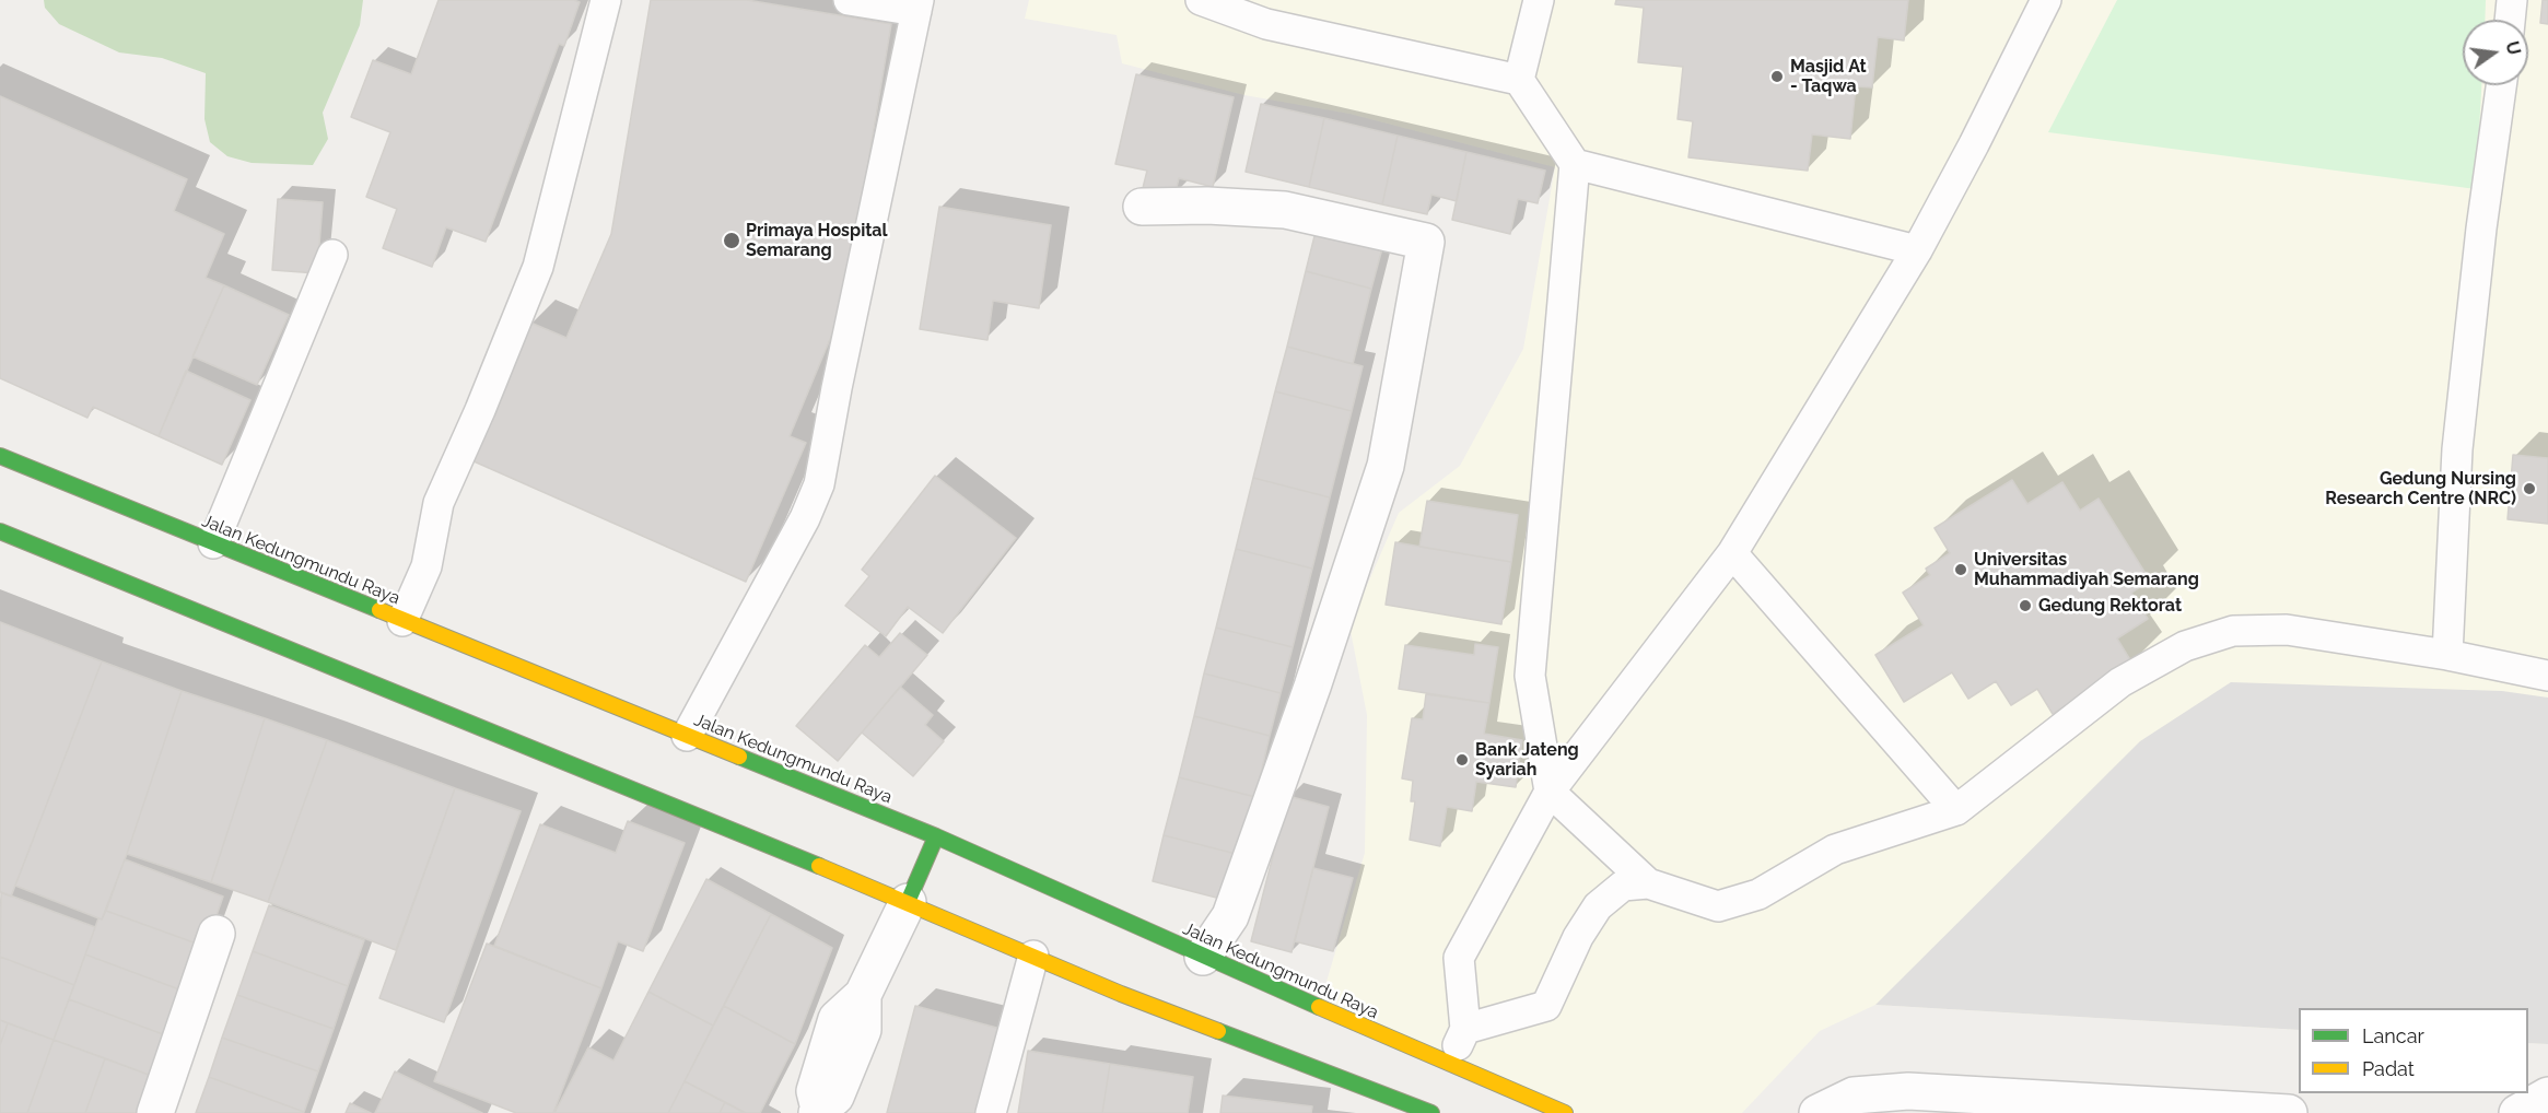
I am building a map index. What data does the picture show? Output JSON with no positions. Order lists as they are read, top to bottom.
{
  "streets": {
    "main road": ["Jalan Kedungmundu Raya"]
  },
  "places": [
    "Masjid At - Taqwa",
    "Primaya Hospital Semarang",
    "Gedung Nursing Research Centre (NRC)",
    "Universitas Muhammadiyah Semarang",
    "Gedung Rektorat",
    "Bank Jateng Syariah"
  ],
  "legend": ["Lancar", "Padat"],
  "north": "right"
}
